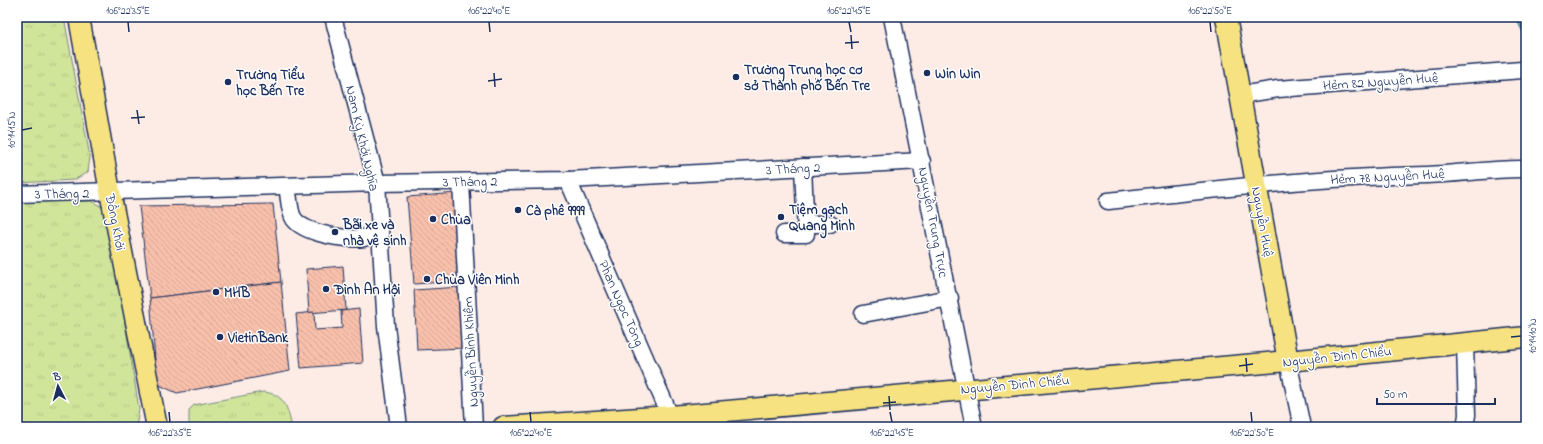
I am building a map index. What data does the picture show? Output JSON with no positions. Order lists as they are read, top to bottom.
{
  "streets": {
    "main road": ["Đồng Khởi", "Nguyễn Huệ", "Nguyễn Đình Chiểu"],
    "street": [
      "Hẻm 82 Nguyễn Huệ",
      "Nam Kỳ Khởi Nghĩa",
      "3 Tháng 2",
      "Hẻm 78 Nguyễn Huệ",
      "Nguyễn Trung Trực",
      "Phan Ngọc Tòng",
      "Nguyễn Bỉnh Khiêm"
    ]
  },
  "crossings": [
    ["Hẻm 82 Nguyễn Huệ", "Nguyễn Huệ"],
    ["Nam Kỳ Khởi Nghĩa", "3 Tháng 2"],
    ["3 Tháng 2", "Đồng Khởi"],
    ["3 Tháng 2", "Nguyễn Trung Trực"],
    ["3 Tháng 2", "Phan Ngọc Tòng"],
    ["3 Tháng 2", "Nguyễn Bỉnh Khiêm"],
    ["Hẻm 78 Nguyễn Huệ", "Nguyễn Huệ"],
    ["Nguyễn Trung Trực", "Nguyễn Đình Chiểu"],
    ["Nguyễn Huệ", "Nguyễn Đình Chiểu"],
    ["Phan Ngọc Tòng", "Nguyễn Đình Chiểu"]
  ],
  "places": [
    "Win Win",
    "Trường Trung học cơ sở Thành phố Bến Tre",
    "Trường Tiểu học Bến Tre",
    "Cà phê 9999",
    "Tiệm gạch Quang Minh",
    "Chùa",
    "Bãi xe và nhà vệ sinh",
    "Chùa Viên Minh",
    "Đình An Hội",
    "MHB",
    "VietinBank"
  ],
  "scale_bar": "50 m",
  "north": "top",
  "coordinates": [
    "106°22'35\"E",
    "106°22'40\"E",
    "106°22'45\"E",
    "106°22'50\"E",
    "10°14'15\"N",
    "10°14'10\"N"
  ]
}
